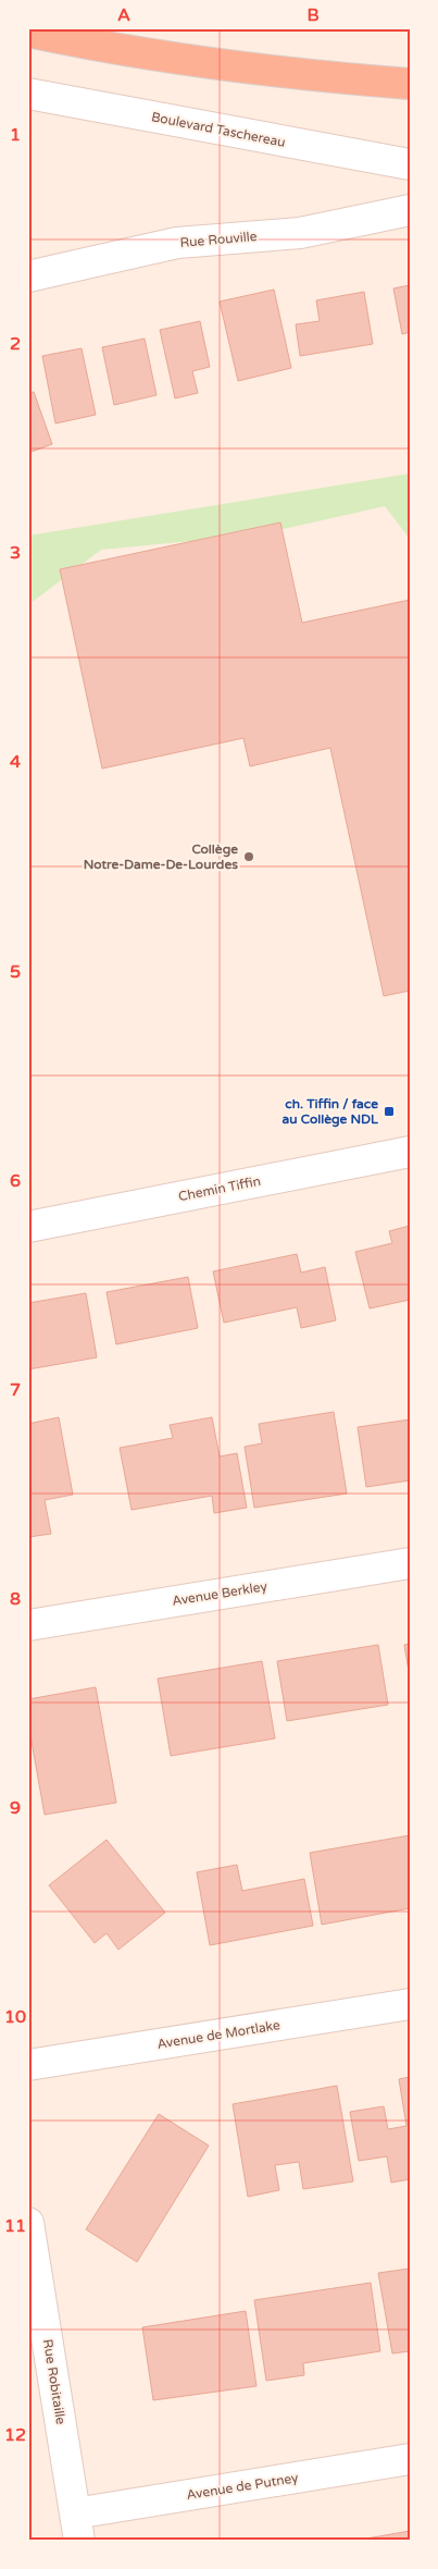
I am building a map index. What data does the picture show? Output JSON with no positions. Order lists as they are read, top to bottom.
{
  "streets": {
    "street": [
      "Boulevard Taschereau",
      "Rue Rouville",
      "Chemin Tiffin",
      "Avenue Berkley",
      "Avenue de Mortlake",
      "Rue Robitaille",
      "Avenue de Putney"
    ]
  },
  "crossings": [
    ["Rue Robitaille", "Avenue de Putney"]
  ],
  "places": {
    "other": ["Collège Notre-Dame-De-Lourdes"],
    "transit": ["ch. Tiffin / face au Collège NDL"]
  },
  "grid": {
    "columns": ["A", "B"],
    "rows": [
      "1",
      "2",
      "3",
      "4",
      "5",
      "6",
      "7",
      "8",
      "9",
      "10",
      "11",
      "12"
    ]
  }
}
